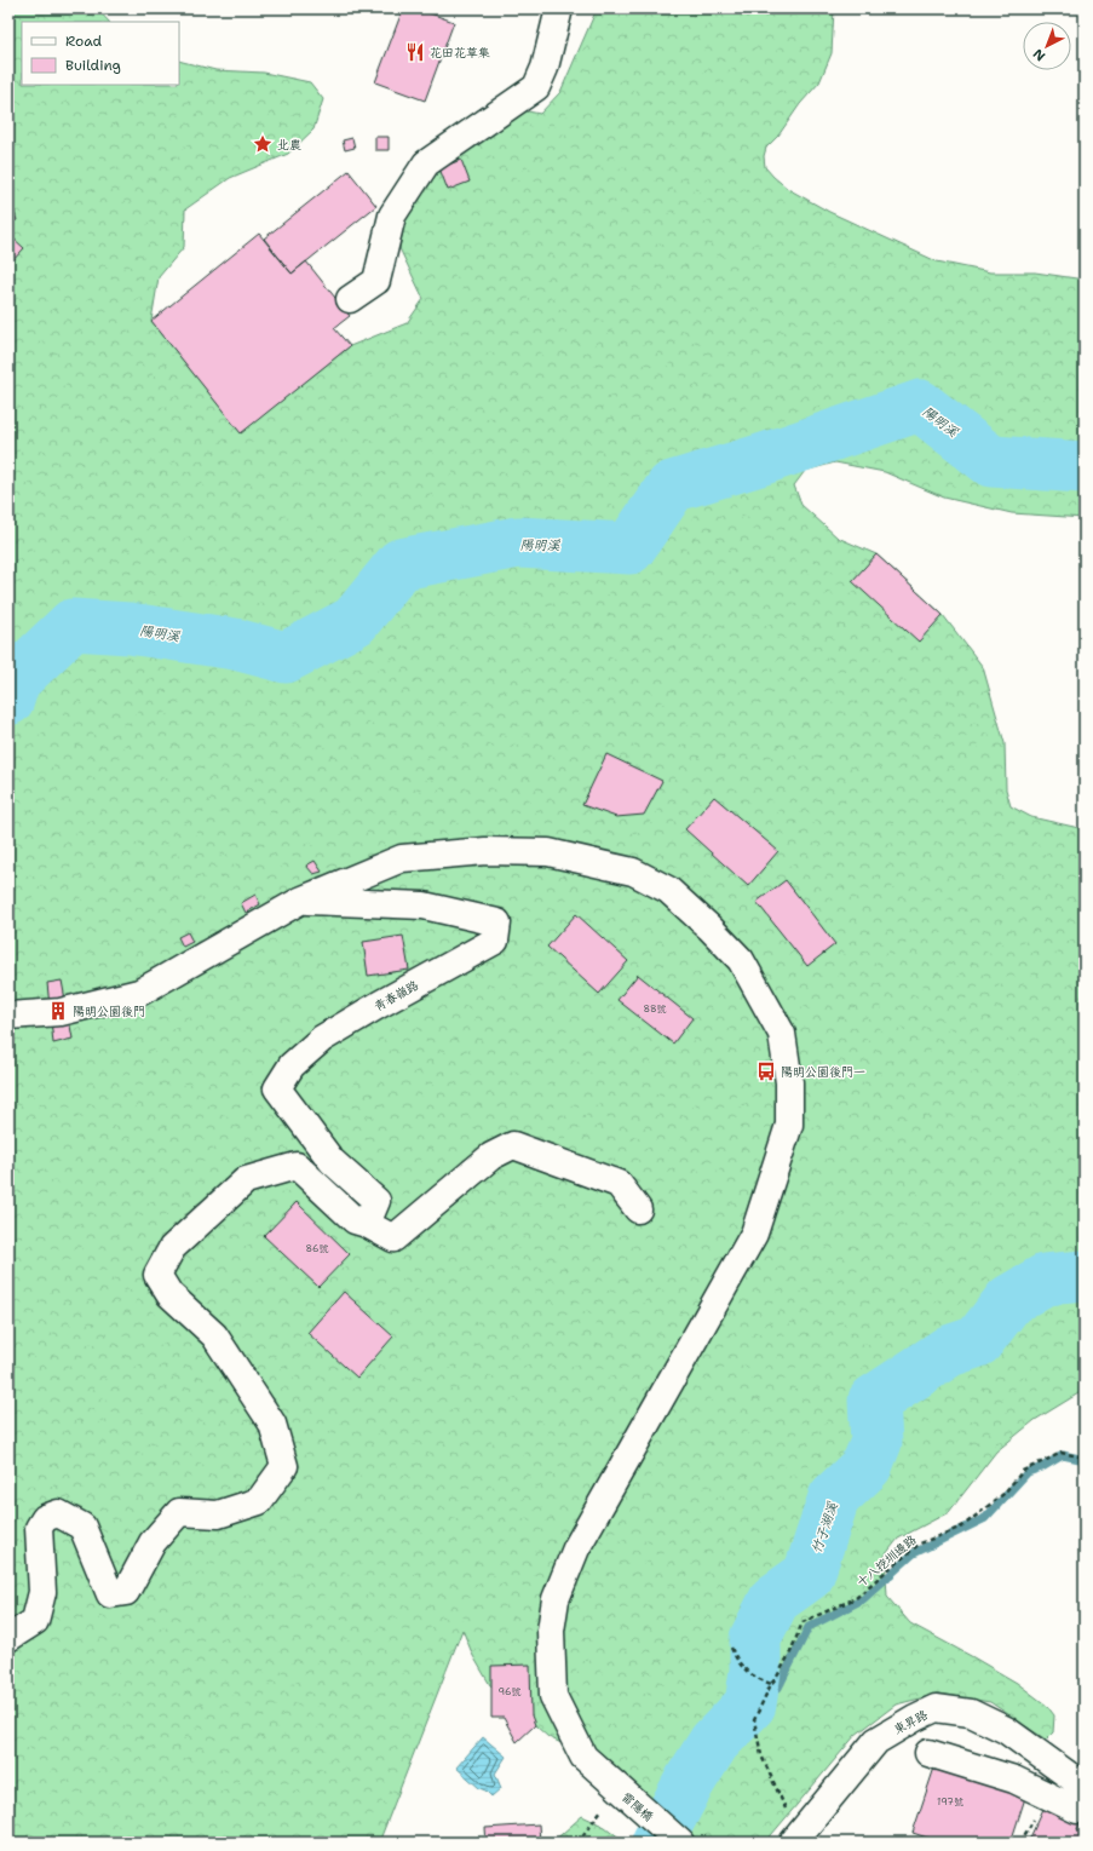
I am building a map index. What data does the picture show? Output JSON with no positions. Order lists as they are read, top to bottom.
{
  "streets": {
    "street": ["青春嶺路", "東昇路", "雷隱橋"],
    "path": ["十八挖圳邊路"]
  },
  "crossings": [
    ["青春嶺路", "雷隱橋"],
    ["十八挖圳邊路", "東昇路"]
  ],
  "water": ["陽明溪", "竹子湖溪"],
  "places": {
    "restaurant": ["花田花草集"],
    "place": ["北農"],
    "building": ["陽明公園後門"],
    "bus stop": ["陽明公園後門一"]
  },
  "house_numbers": [
    "88號",
    "86號",
    "96號",
    "197號"
  ],
  "legend": ["Road", "Building"],
  "north": "bottom left"
}
